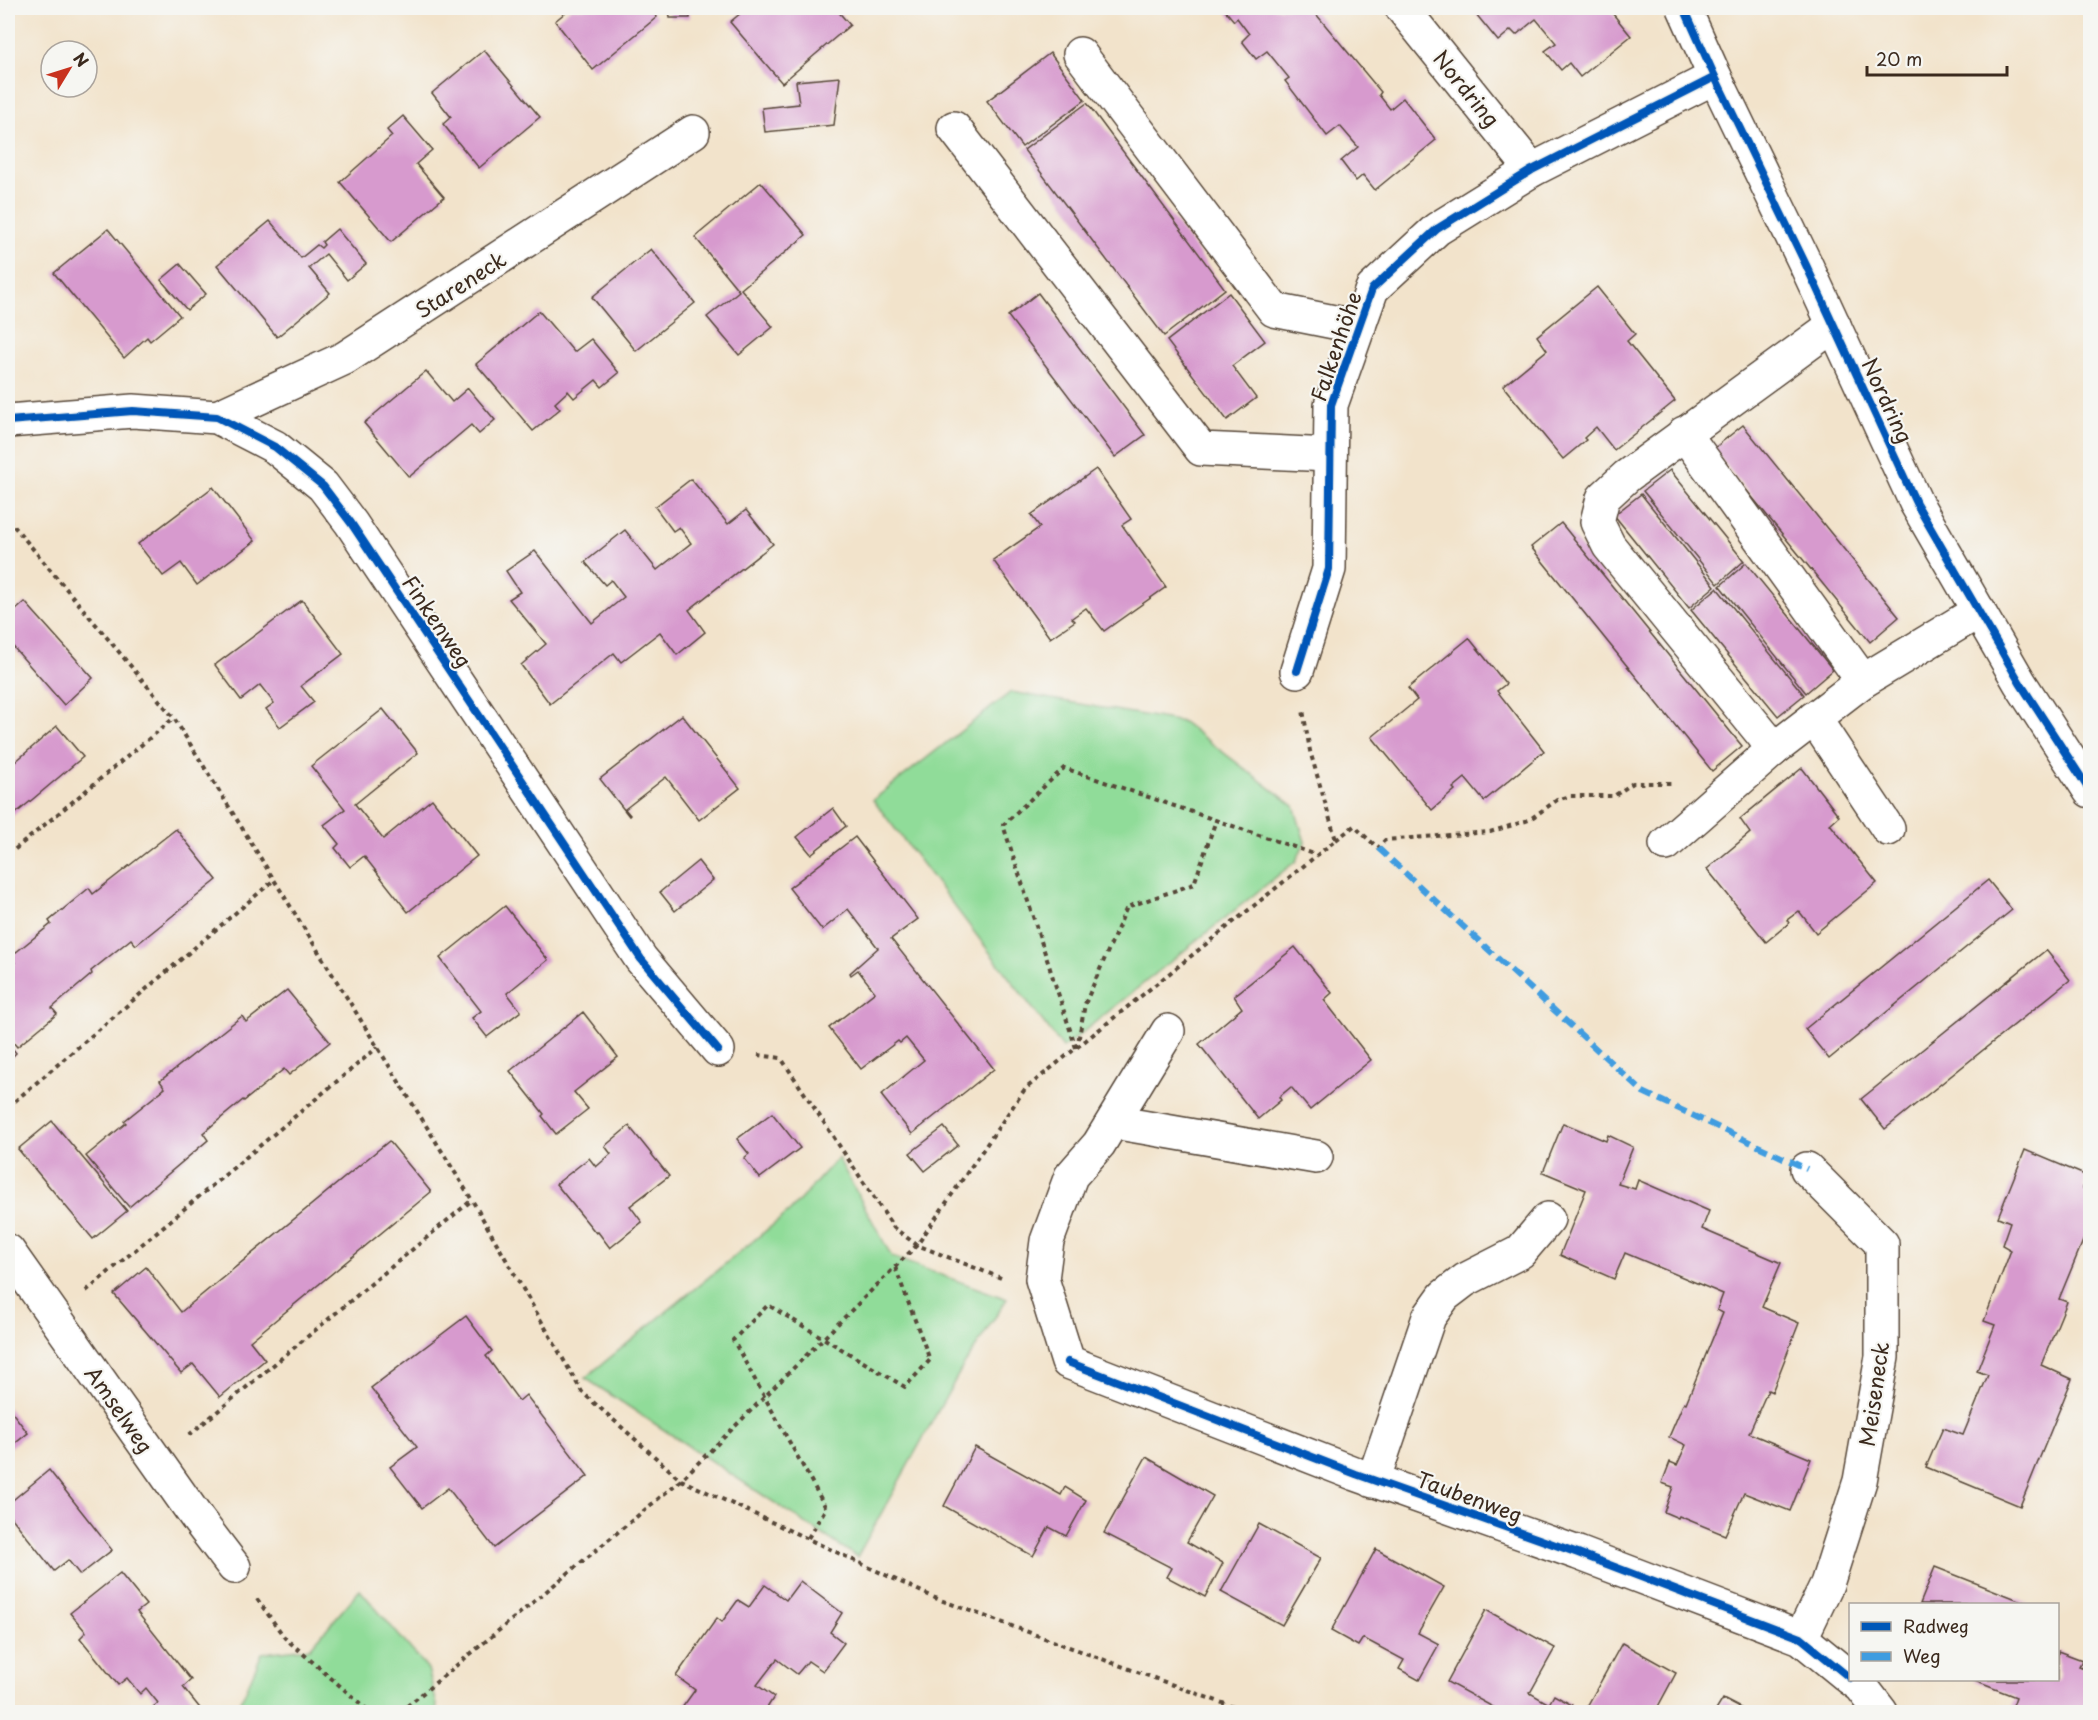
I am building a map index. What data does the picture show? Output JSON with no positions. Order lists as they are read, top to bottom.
{
  "streets": {
    "street": [
      "Nordring",
      "Stareneck",
      "Falkenhöhe",
      "Finkenweg",
      "Meiseneck",
      "Amselweg",
      "Taubenweg"
    ]
  },
  "crossings": [
    ["Nordring", "Falkenhöhe"],
    ["Stareneck", "Finkenweg"],
    ["Meiseneck", "Taubenweg"]
  ],
  "legend": ["Radweg", "Weg"],
  "scale_bar": "20 m",
  "north": "top right"
}
